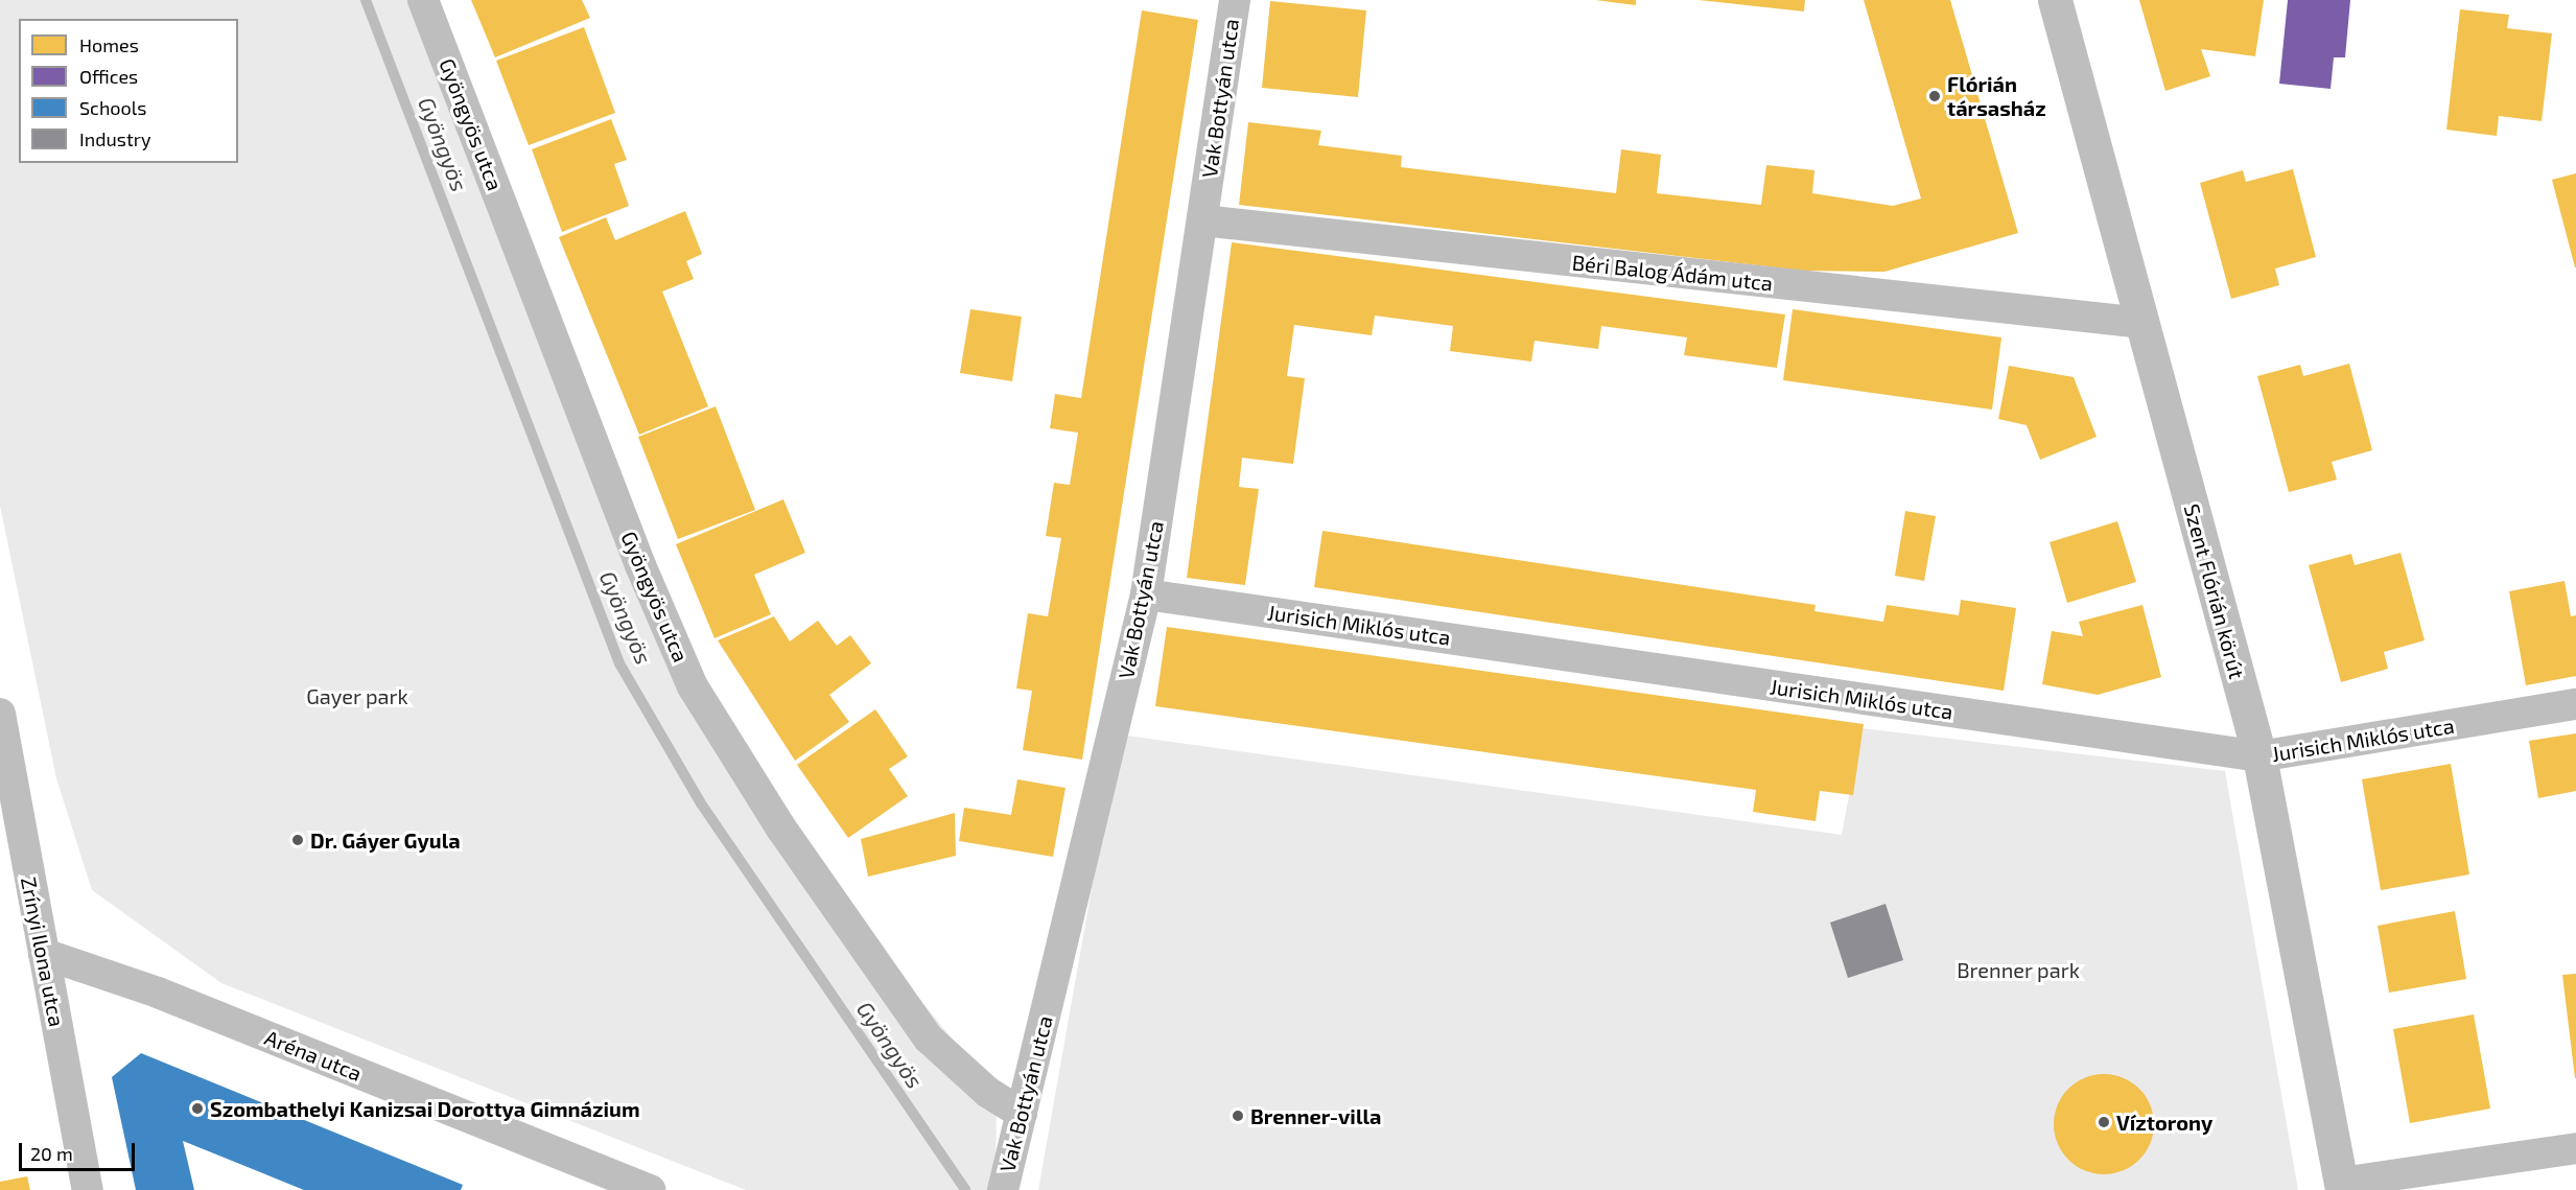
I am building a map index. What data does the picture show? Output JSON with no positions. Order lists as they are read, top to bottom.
{
  "streets": {
    "street": [
      "Vak Bottyán utca",
      "Gyöngyös utca",
      "Béri Balog Ádám utca",
      "Szent Flórián körút",
      "Jurisich Miklós utca",
      "Zrínyi Ilona utca",
      "Aréna utca"
    ]
  },
  "crossings": [
    ["Vak Bottyán utca", "Gyöngyös utca"],
    ["Vak Bottyán utca", "Béri Balog Ádám utca"],
    ["Vak Bottyán utca", "Jurisich Miklós utca"],
    ["Béri Balog Ádám utca", "Szent Flórián körút"],
    ["Szent Flórián körút", "Jurisich Miklós utca"],
    ["Zrínyi Ilona utca", "Aréna utca"]
  ],
  "water": ["Gyöngyös"],
  "parks": ["Gayer park", "Brenner park"],
  "places": [
    "Flórián társasház",
    "Dr. Gáyer Gyula",
    "Szombathelyi Kanizsai Dorottya Gimnázium",
    "Brenner-villa",
    "Víztorony"
  ],
  "legend": [
    "Homes",
    "Offices",
    "Schools",
    "Industry"
  ],
  "scale_bar": "20 m"
}
